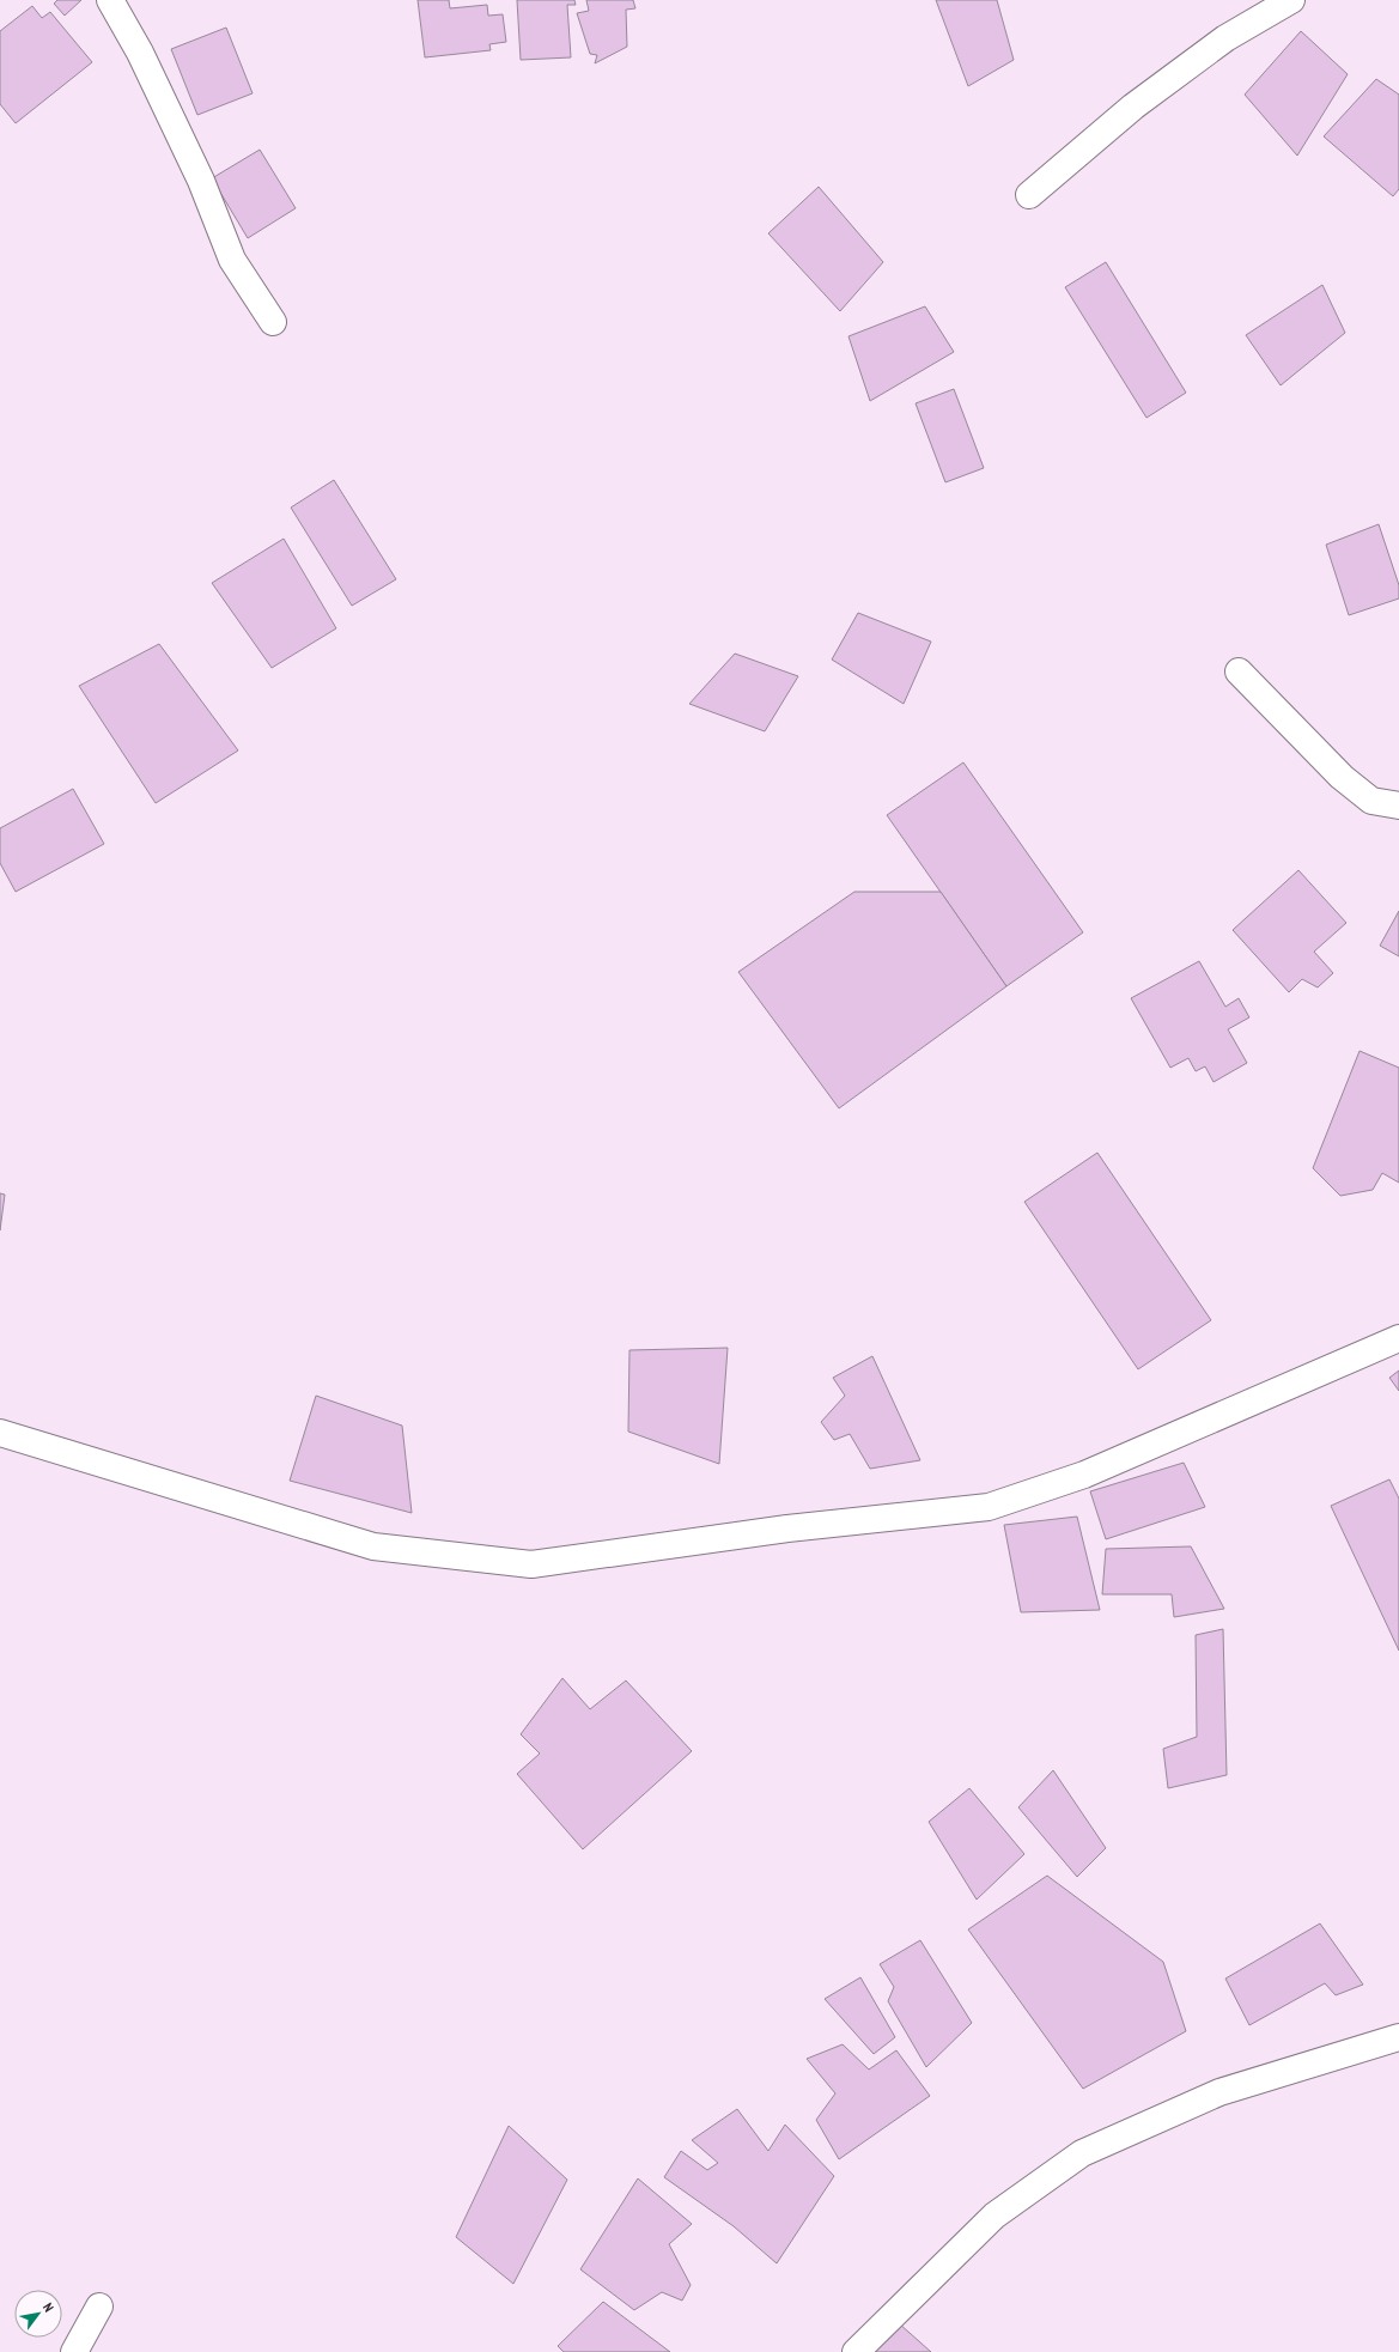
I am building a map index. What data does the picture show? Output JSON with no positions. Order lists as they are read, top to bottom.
{
  "north": "top right"
}
